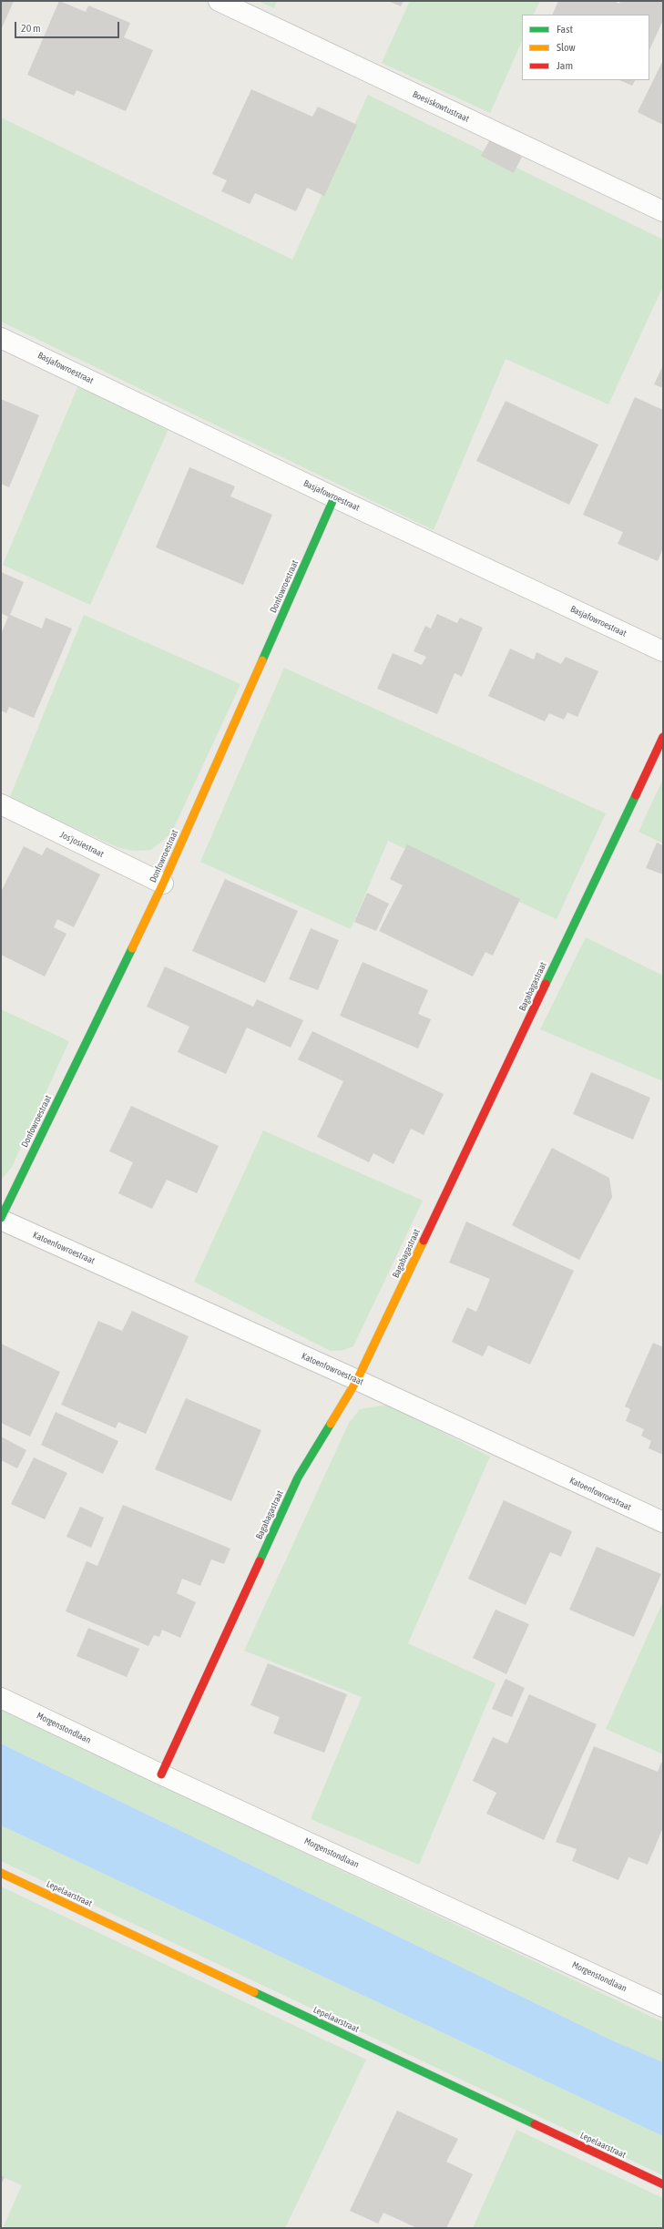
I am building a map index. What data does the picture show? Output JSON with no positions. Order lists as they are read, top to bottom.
{
  "streets": {
    "street": [
      "Boesiskowtustraat",
      "Basjafowroestraat",
      "Donfowroestraat",
      "Jos'josiestraat",
      "Bagabagastraat",
      "Katoenfowroestraat",
      "Morgenstondlaan",
      "Lepelaarstraat"
    ]
  },
  "crossings": [
    ["Basjafowroestraat", "Donfowroestraat"],
    ["Donfowroestraat", "Jos'josiestraat"],
    ["Donfowroestraat", "Katoenfowroestraat"],
    ["Bagabagastraat", "Katoenfowroestraat"],
    ["Bagabagastraat", "Morgenstondlaan"]
  ],
  "legend": ["Fast", "Slow", "Jam"],
  "scale_bar": "20 m"
}
